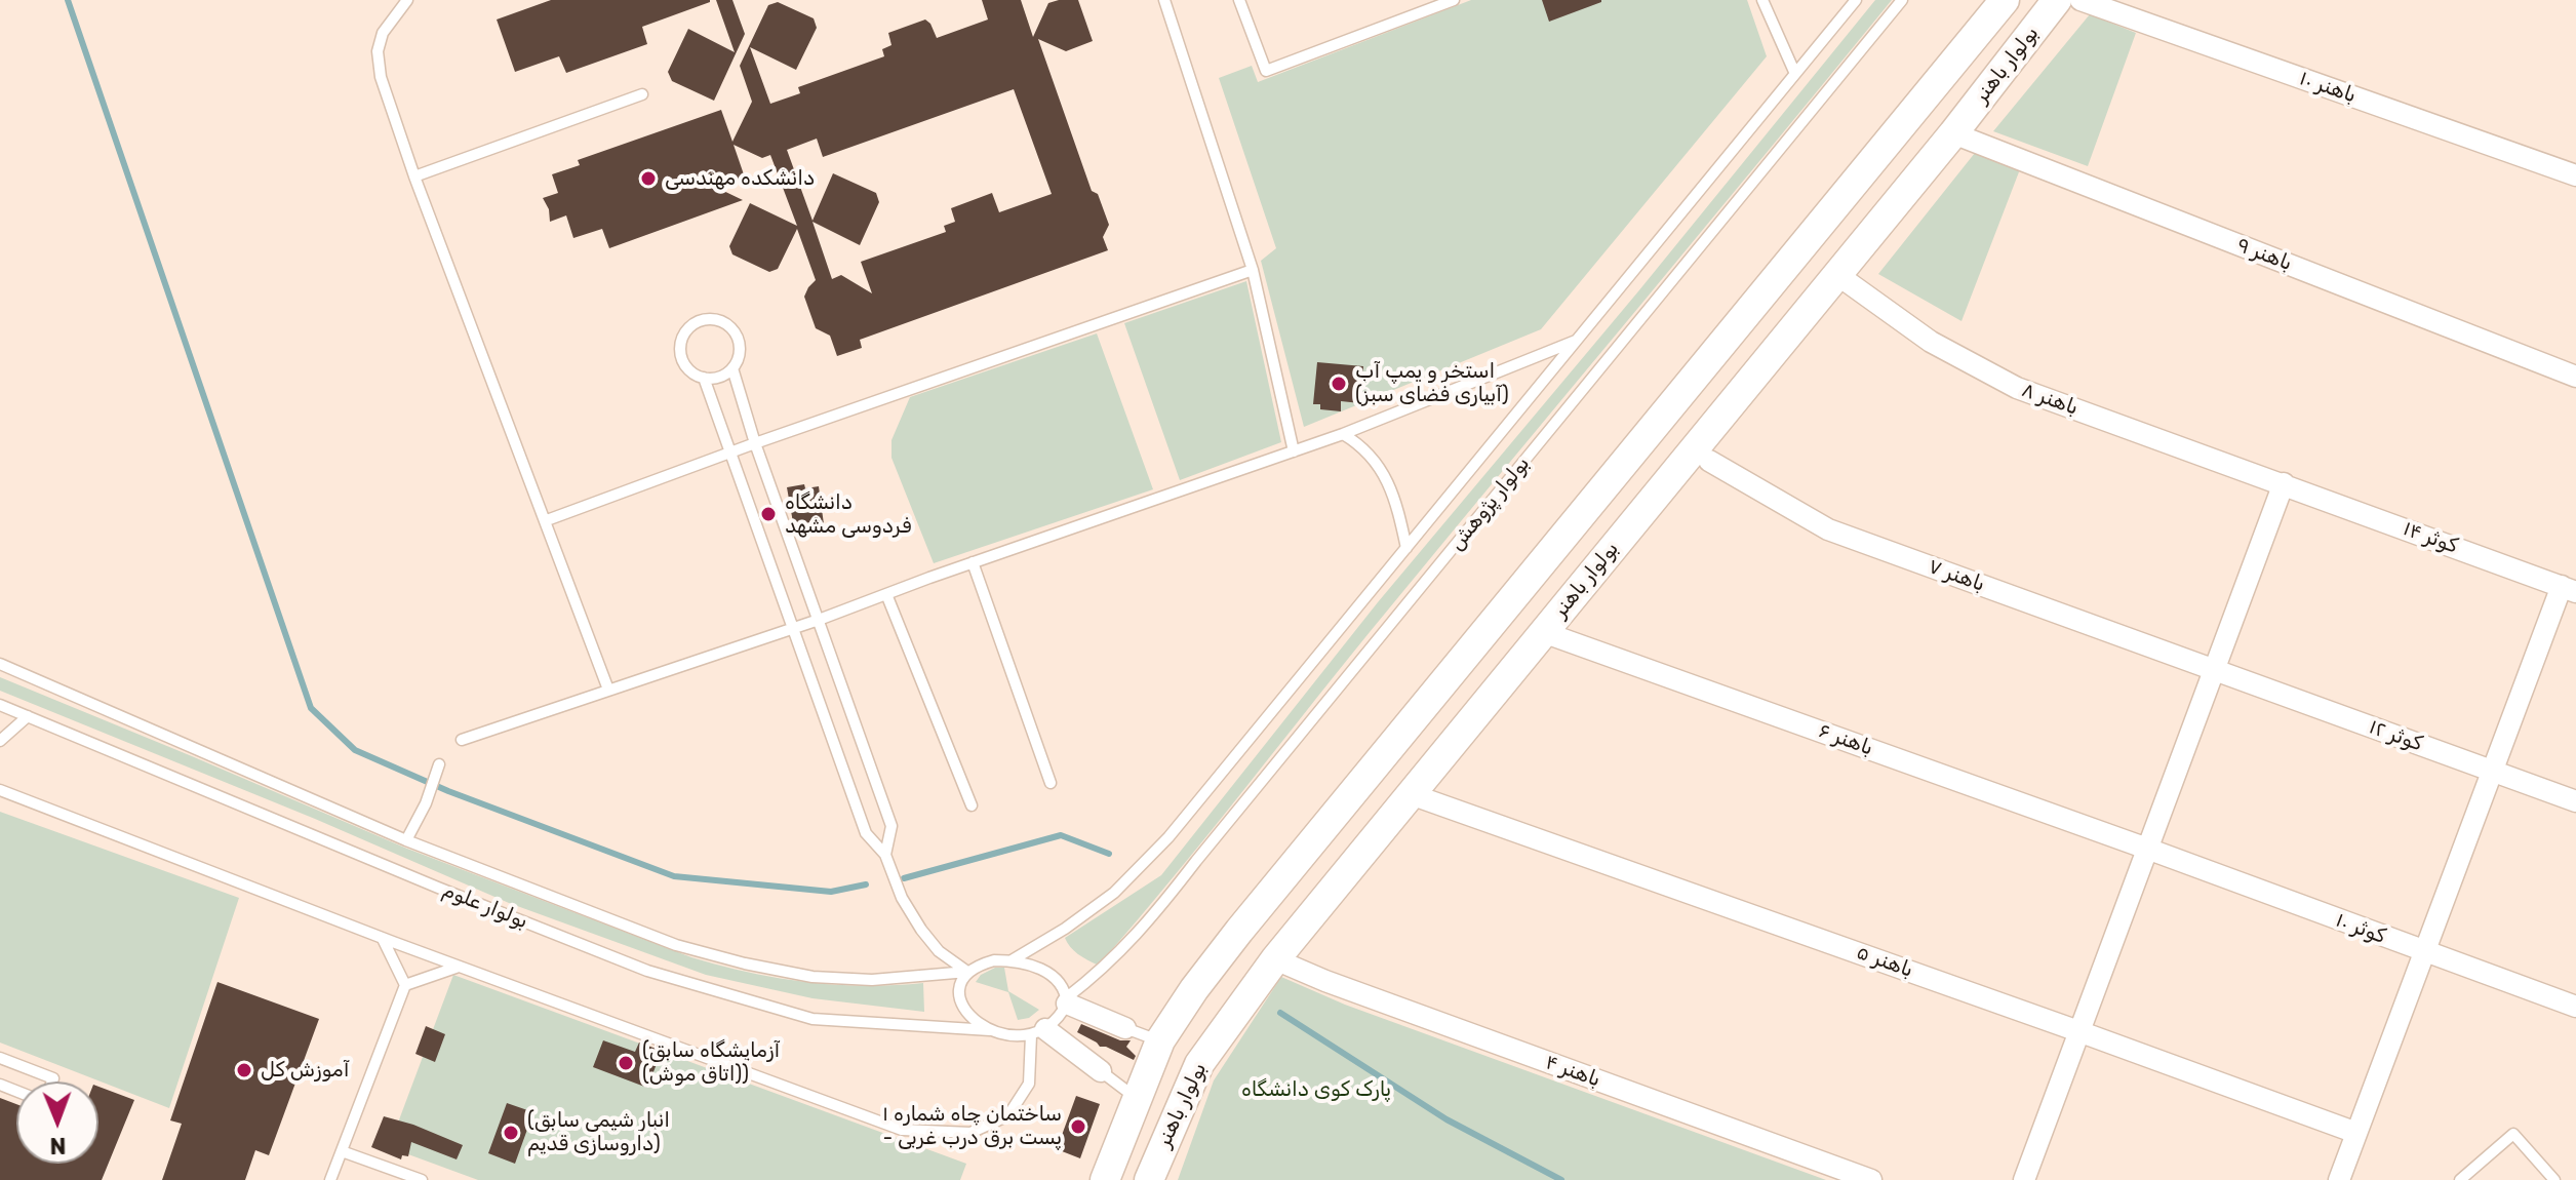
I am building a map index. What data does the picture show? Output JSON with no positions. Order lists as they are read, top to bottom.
{
  "streets": {
    "street": [
      "بولوار باهنر",
      "باهنر ۱۰",
      "باهنر ۹",
      "باهنر ۸",
      "کوثر ۱۴",
      "باهنر ۷",
      "کوثر ۱۲",
      "باهنر ۶",
      "کوثر ۱۰",
      "باهنر ۵",
      "باهنر ۴"
    ],
    "lane": ["بولوار پژوهش", "بولوار علوم"]
  },
  "crossings": [
    ["بولوار باهنر", "باهنر ۹"],
    ["بولوار باهنر", "باهنر ۸"],
    ["بولوار باهنر", "باهنر ۶"],
    ["بولوار باهنر", "باهنر ۵"],
    ["بولوار باهنر", "باهنر ۴"],
    ["باهنر ۸", "کوثر ۱۴"],
    ["بولوار پژوهش", "بولوار علوم"],
    ["باهنر ۷", "کوثر ۱۲"],
    ["باهنر ۶", "کوثر ۱۰"]
  ],
  "parks": ["پارک کوی دانشگاه"],
  "places": [
    "دانشکده مهندسی",
    "استخر و پمپ آب (آبیاری فضای سبز)",
    "دانشگاه فردوسی مشهد",
    "(آزمایشگاه سابق (اتاق موش))",
    "آموزش کل",
    "ساختمان چاه شماره ۱ - پست برق درب غربی",
    "(انبار شیمی سابق داروسازی قدیم)"
  ],
  "north": "bottom"
}
